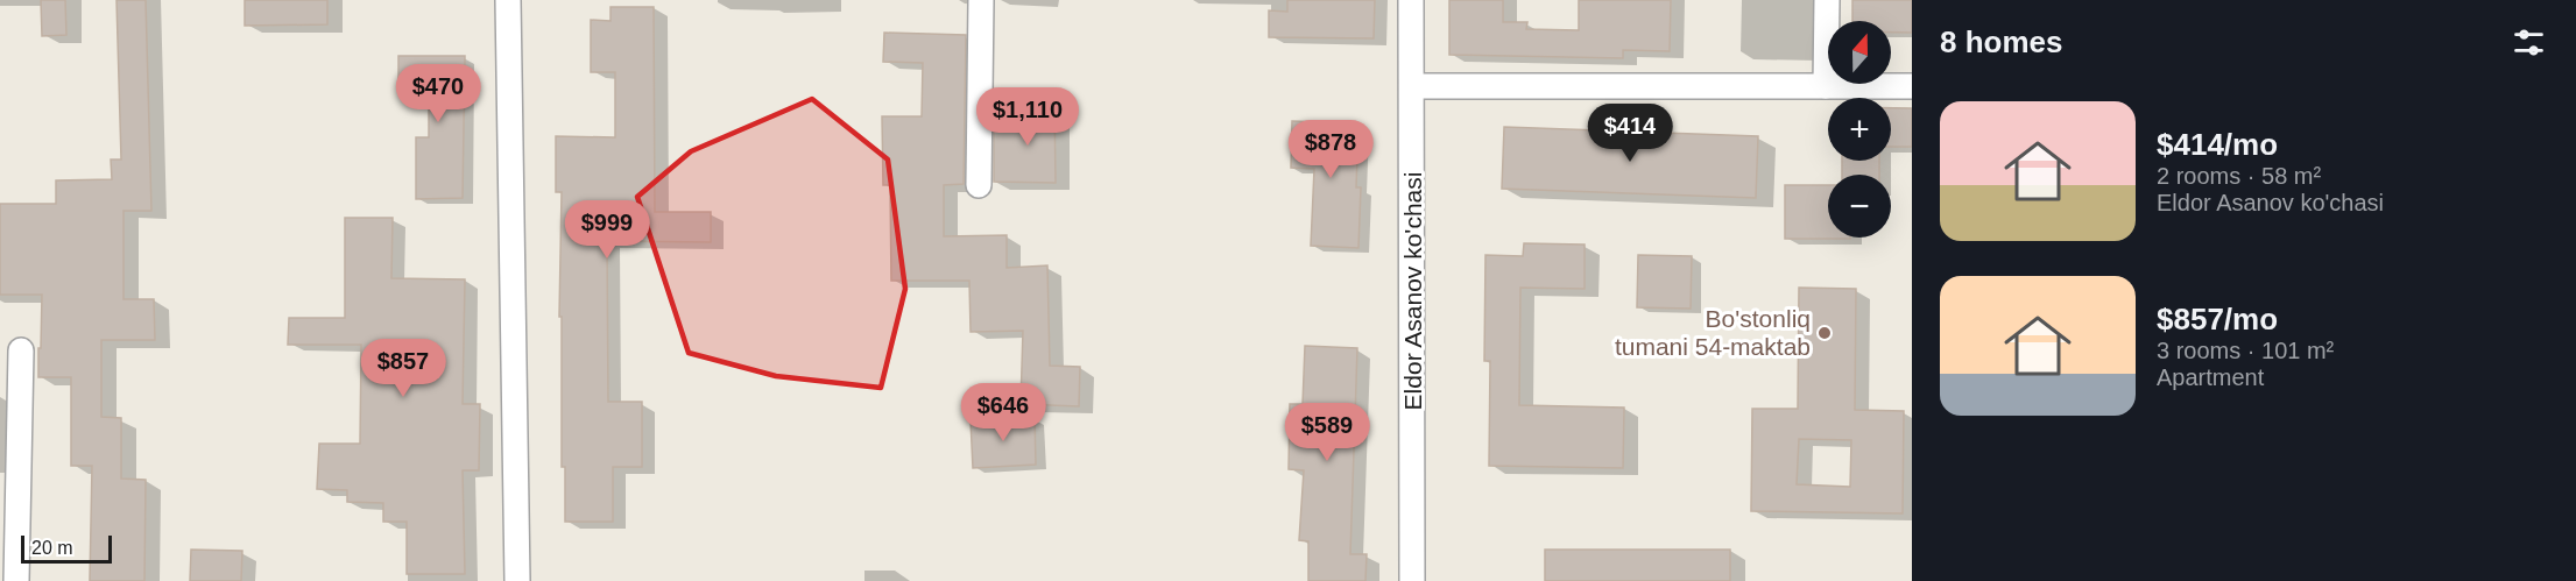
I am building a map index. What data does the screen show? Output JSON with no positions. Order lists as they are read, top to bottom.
{
  "streets": {
    "street": ["Eldor Asanov ko'chasi"]
  },
  "places": ["Bo'stonliq tumani 54-maktab"],
  "scale_bar": "20 m",
  "north": "top",
  "page": {
    "heading": "8 homes",
    "map_buttons": ["+", "−"],
    "price": [
      "$470",
      "$1,110",
      "$414",
      "$878",
      "$999",
      "$857",
      "$646",
      "$589"
    ],
    "list": [
      {
        "name": "$414/mo",
        "note": "2 rooms · 58 m² · Eldor Asanov ko'chasi"
      },
      {
        "name": "$857/mo",
        "note": "3 rooms · 101 m² · Apartment"
      }
    ],
    "scale": "20 m"
  }
}
